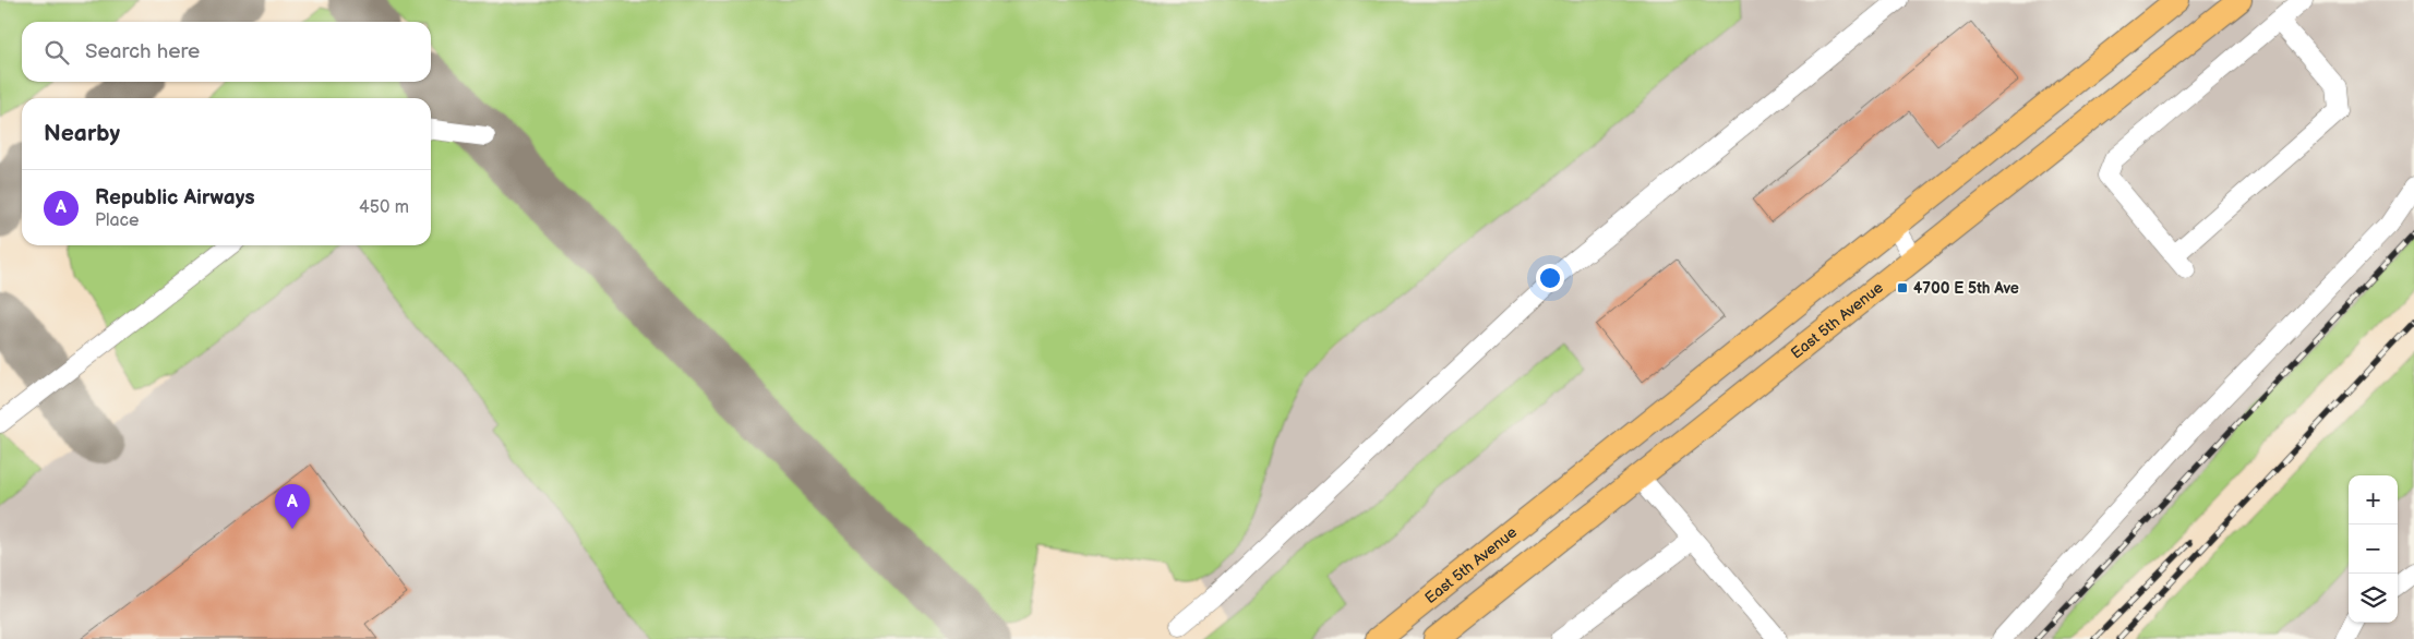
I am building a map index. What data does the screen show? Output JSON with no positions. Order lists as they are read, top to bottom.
{
  "streets": {
    "main road": ["East 5th Avenue"]
  },
  "places": {
    "transit": ["4700 E 5th Ave"]
  },
  "page": {
    "search": "Search here",
    "heading": "Nearby",
    "list": [
      {
        "mark": "A",
        "name": "Republic Airways",
        "note": "Place",
        "value": "450 m"
      }
    ],
    "map_buttons": ["+", "−"],
    "pins": "A"
  }
}
